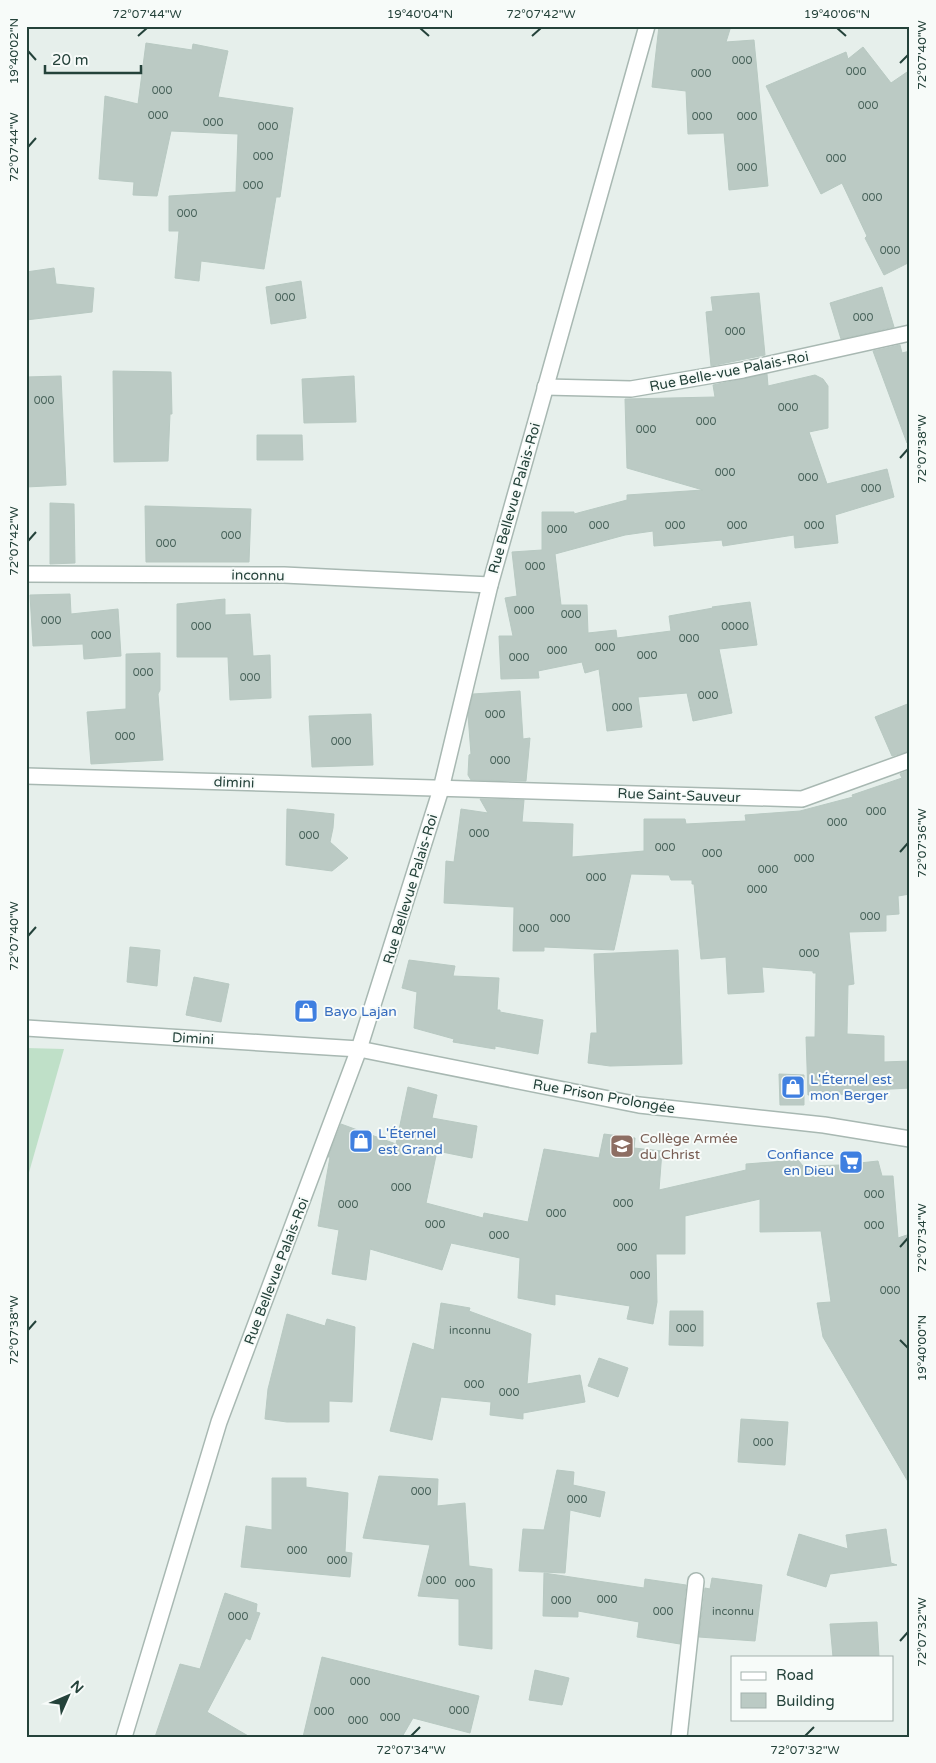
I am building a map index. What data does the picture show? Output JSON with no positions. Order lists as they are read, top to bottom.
{
  "streets": {
    "street": [
      "Rue Belle-vue Palais-Roi",
      "Rue Bellevue Palais-Roi",
      "inconnu",
      "dimini",
      "Rue Saint-Sauveur",
      "Dimini",
      "Rue Prison Prolongée"
    ]
  },
  "crossings": [
    ["Rue Belle-vue Palais-Roi", "Rue Bellevue Palais-Roi"],
    ["Rue Bellevue Palais-Roi", "inconnu"],
    ["Rue Bellevue Palais-Roi", "dimini"],
    ["Rue Bellevue Palais-Roi", "Rue Saint-Sauveur"],
    ["Rue Bellevue Palais-Roi", "Dimini"],
    ["Rue Bellevue Palais-Roi", "Rue Prison Prolongée"],
    ["dimini", "Rue Saint-Sauveur"],
    ["Dimini", "Rue Prison Prolongée"]
  ],
  "places": {
    "shop": ["Bayo Lajan", "L'Éternel est mon Berger", "L'Éternel est Grand"],
    "school or university": ["Collège Armée du Christ"],
    "supermarket": ["Confiance en Dieu"]
  },
  "house_numbers": [
    "000",
    "000",
    "000",
    "000",
    "000",
    "000",
    "000",
    "000",
    "000",
    "000",
    "000",
    "000",
    "000",
    "000",
    "000",
    "000",
    "000",
    "000",
    "000",
    "000",
    "000",
    "000",
    "000",
    "000",
    "000",
    "000",
    "000",
    "000",
    "000",
    "000",
    "000",
    "000",
    "000",
    "000",
    "000",
    "000",
    "000",
    "000",
    "000",
    "0000",
    "000",
    "000",
    "000",
    "000",
    "000",
    "000",
    "000",
    "000",
    "000",
    "000",
    "000",
    "000",
    "000",
    "000",
    "000",
    "000",
    "000",
    "000",
    "000",
    "000",
    "000",
    "000",
    "000",
    "000",
    "000",
    "000",
    "000",
    "000",
    "000",
    "000",
    "000",
    "000",
    "000",
    "000",
    "000",
    "000",
    "000",
    "000",
    "000",
    "000",
    "inconnu",
    "000",
    "000",
    "000",
    "000",
    "000",
    "000",
    "000",
    "000",
    "000",
    "000",
    "000",
    "000",
    "inconnu",
    "000",
    "000",
    "000",
    "000",
    "000",
    "000"
  ],
  "legend": ["Road", "Building"],
  "scale_bar": "20 m",
  "north": "top right",
  "coordinates": [
    "72°07'44\"W",
    "19°40'04\"N",
    "72°07'42\"W",
    "19°40'06\"N",
    "19°40'02\"N",
    "72°07'40\"W",
    "72°07'38\"W",
    "72°07'36\"W",
    "72°07'34\"W",
    "19°40'00\"N",
    "72°07'32\"W"
  ]
}
